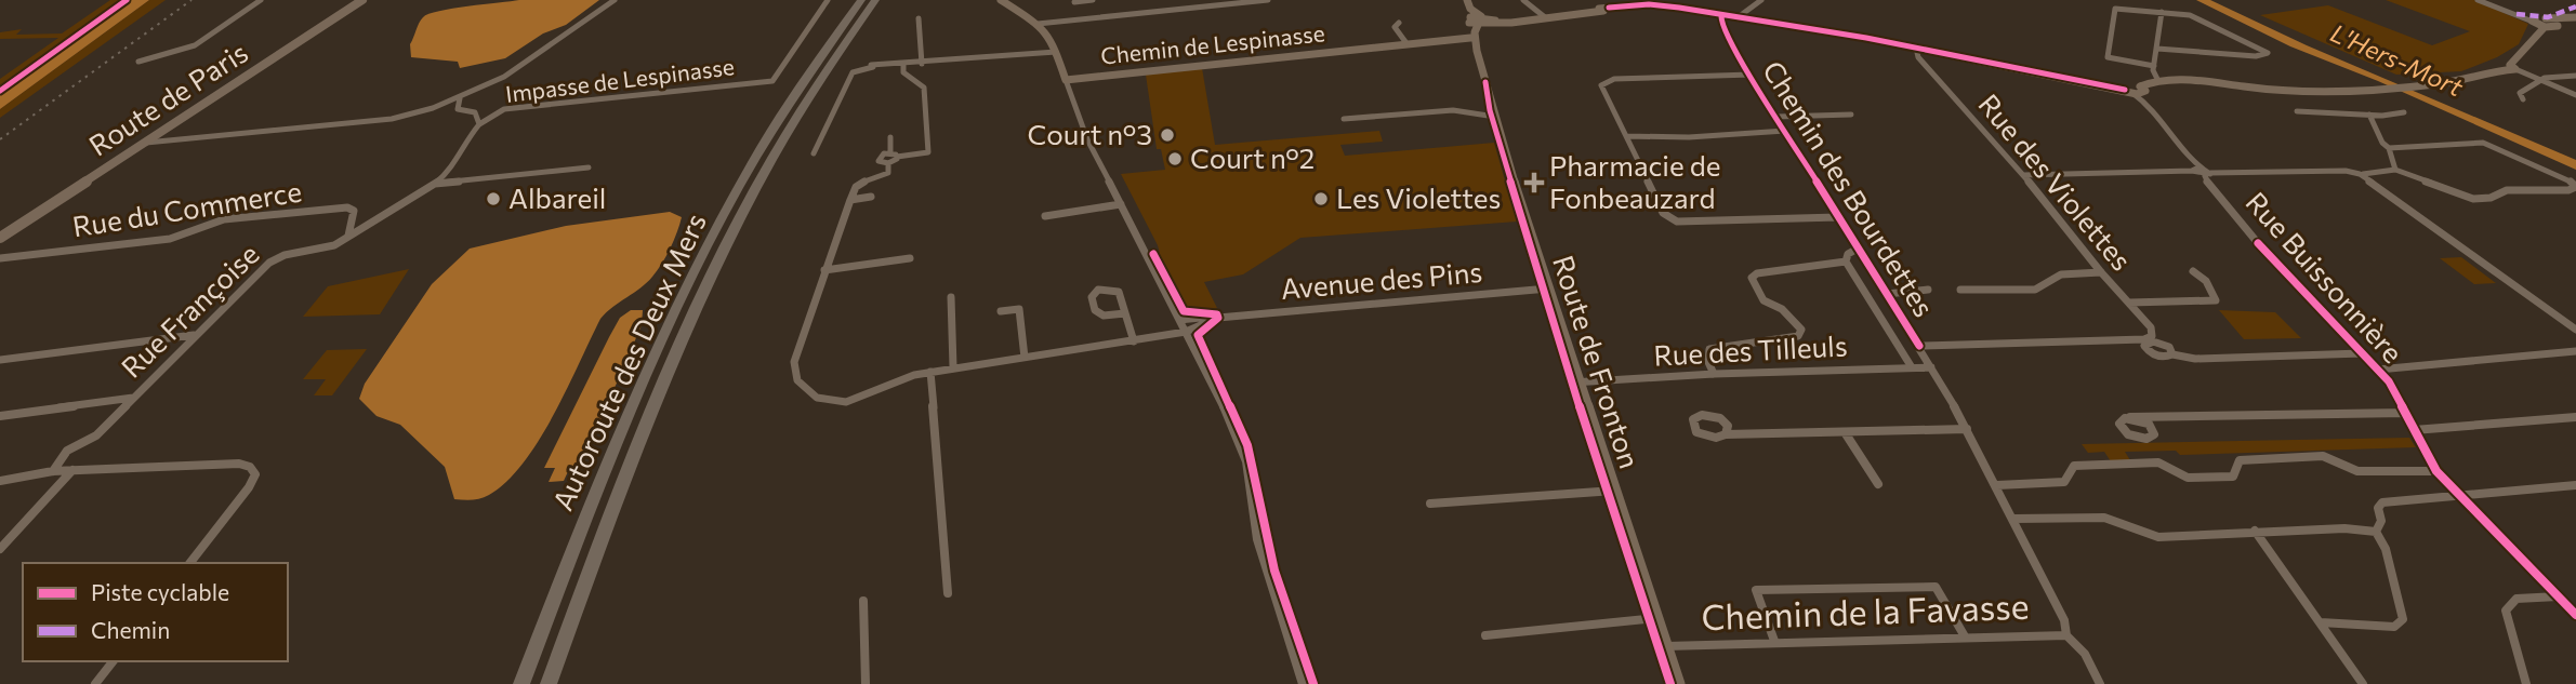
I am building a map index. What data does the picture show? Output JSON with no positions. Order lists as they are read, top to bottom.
{
  "streets": {
    "highway": ["Autoroute des Deux Mers"],
    "main road": ["Route de Paris"],
    "street": [
      "Chemin de Lespinasse",
      "Impasse de Lespinasse",
      "Rue des Violettes",
      "Chemin des Bourdettes",
      "Rue du Commerce",
      "Rue Buissonnière",
      "Avenue des Pins",
      "Rue Françoise",
      "Rue des Tilleuls",
      "Route de Fronton",
      "Chemin de la Favasse"
    ]
  },
  "crossings": [
    ["Impasse de Lespinasse", "Rue Françoise"],
    ["Chemin des Bourdettes", "Rue des Tilleuls"],
    ["Rue du Commerce", "Rue Françoise"],
    ["Avenue des Pins", "Route de Fronton"],
    ["Rue des Tilleuls", "Route de Fronton"],
    ["Route de Fronton", "Chemin de la Favasse"]
  ],
  "water": ["L'Hers-Mort"],
  "places": {
    "other": [
      "Court n°3",
      "Court n°2",
      "Albareil",
      "Les Violettes"
    ],
    "health": ["Pharmacie de Fonbeauzard"]
  },
  "legend": ["Piste cyclable", "Chemin"]
}
